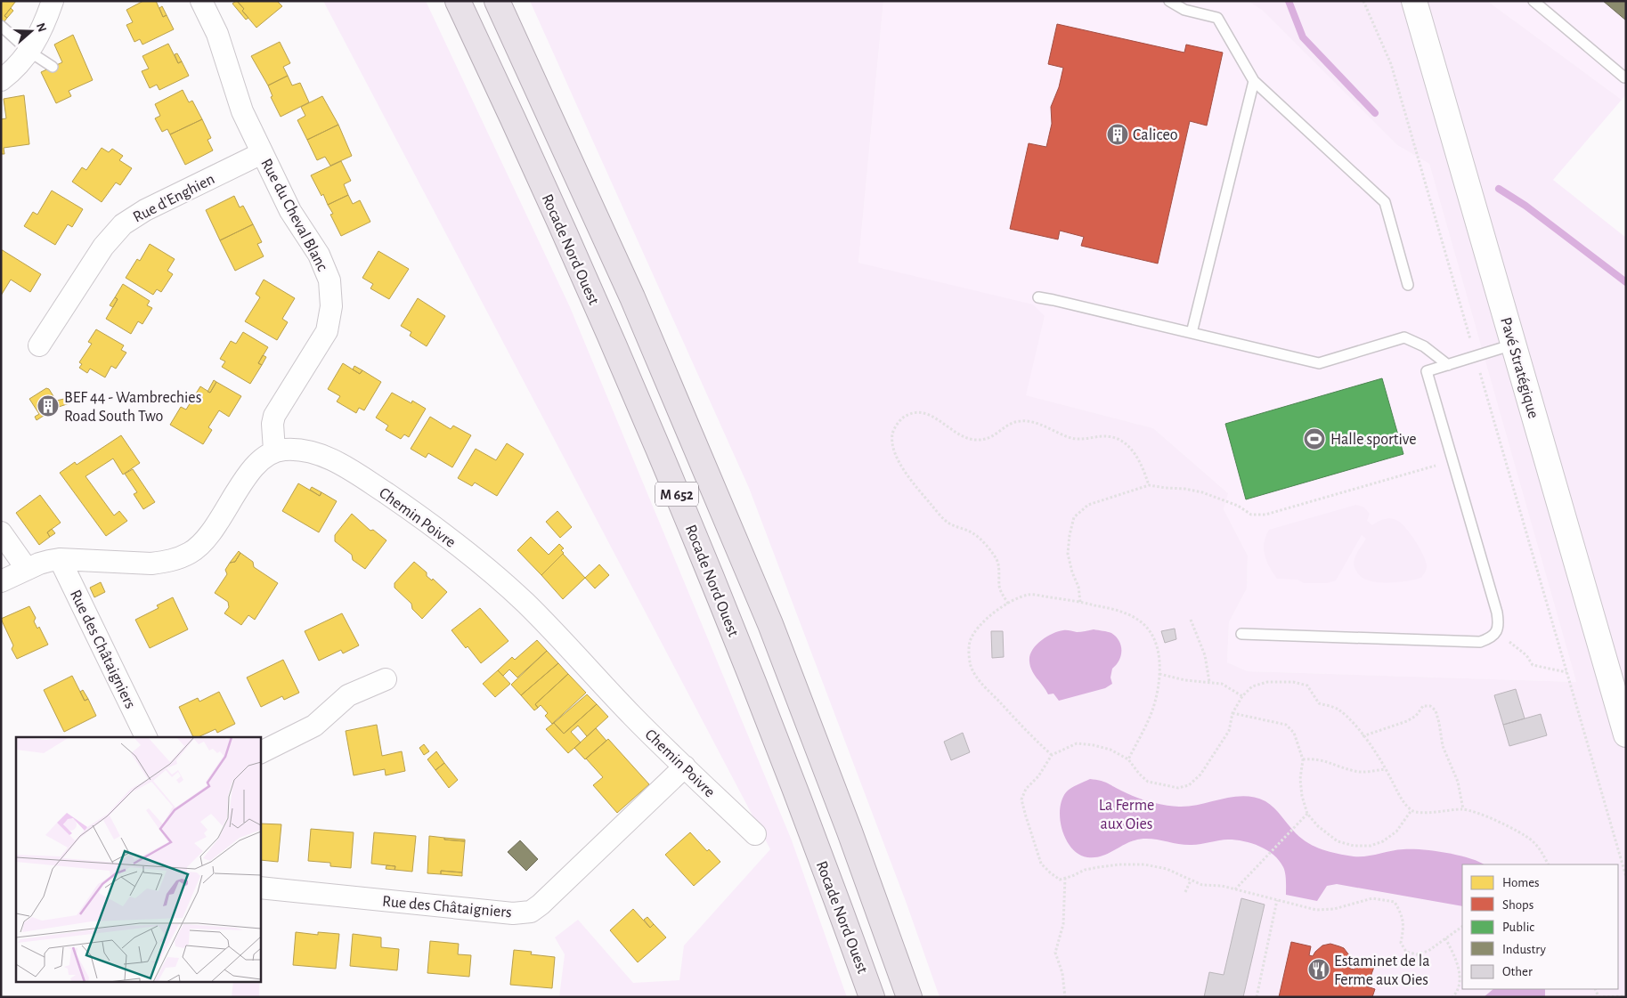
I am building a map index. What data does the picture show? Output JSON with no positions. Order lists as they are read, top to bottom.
{
  "streets": {
    "highway": ["Rocade Nord Ouest", "M 652"],
    "main road": ["Pavé Stratégique"],
    "street": [
      "Rue d'Enghien",
      "Rue du Cheval Blanc",
      "Chemin Poivre",
      "Rue des Châtaigniers"
    ]
  },
  "crossings": [
    ["Rue d'Enghien", "Rue du Cheval Blanc"],
    ["Rue du Cheval Blanc", "Chemin Poivre"],
    ["Chemin Poivre", "Rue des Châtaigniers"]
  ],
  "parks": ["La Ferme aux Oies"],
  "places": {
    "building": ["Caliceo", "BEF 44 - Wambrechies Road South Two"],
    "sports": ["Halle sportive"],
    "restaurant": ["Estaminet de la Ferme aux Oies"]
  },
  "legend": [
    "Homes",
    "Shops",
    "Public",
    "Industry",
    "Other"
  ],
  "north": "right"
}
